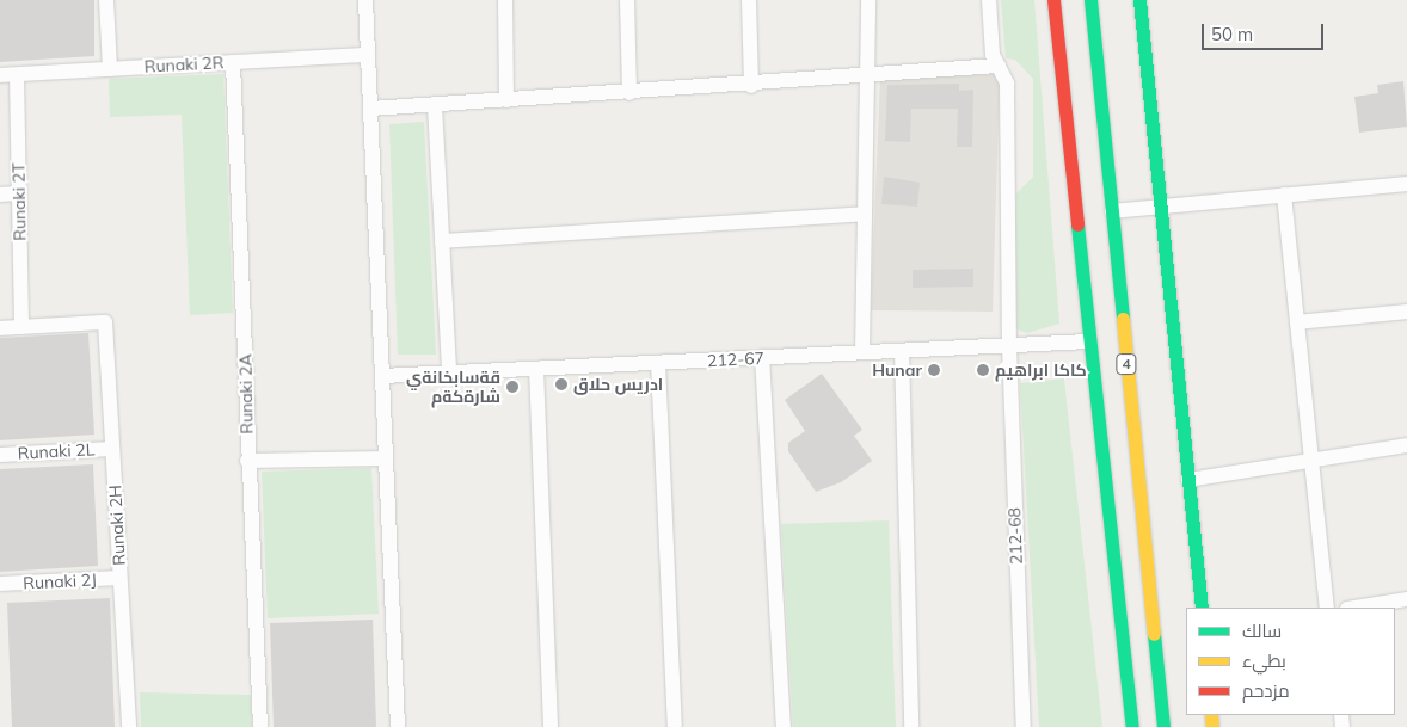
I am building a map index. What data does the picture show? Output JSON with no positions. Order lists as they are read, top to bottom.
{
  "streets": {
    "main road": ["4"],
    "street": [
      "Runaki 2R",
      "Runaki 2T",
      "212-67",
      "Runaki 2A",
      "Runaki 2L",
      "Runaki 2H",
      "212-68",
      "Runaki 2J"
    ]
  },
  "crossings": [
    ["Runaki 2R", "Runaki 2T"],
    ["Runaki 2R", "Runaki 2A"],
    ["Runaki 2T", "Runaki 2H"],
    ["212-67", "4"],
    ["212-67", "212-68"],
    ["Runaki 2L", "Runaki 2H"],
    ["Runaki 2H", "Runaki 2J"]
  ],
  "places": [
    "Hunar",
    "کاکا ابراهيم",
    "ادريس حلاق",
    "قةسابخانةي شارةكةم"
  ],
  "legend": ["سالك", "بطيء", "مزدحم"],
  "scale_bar": "50 m"
}
